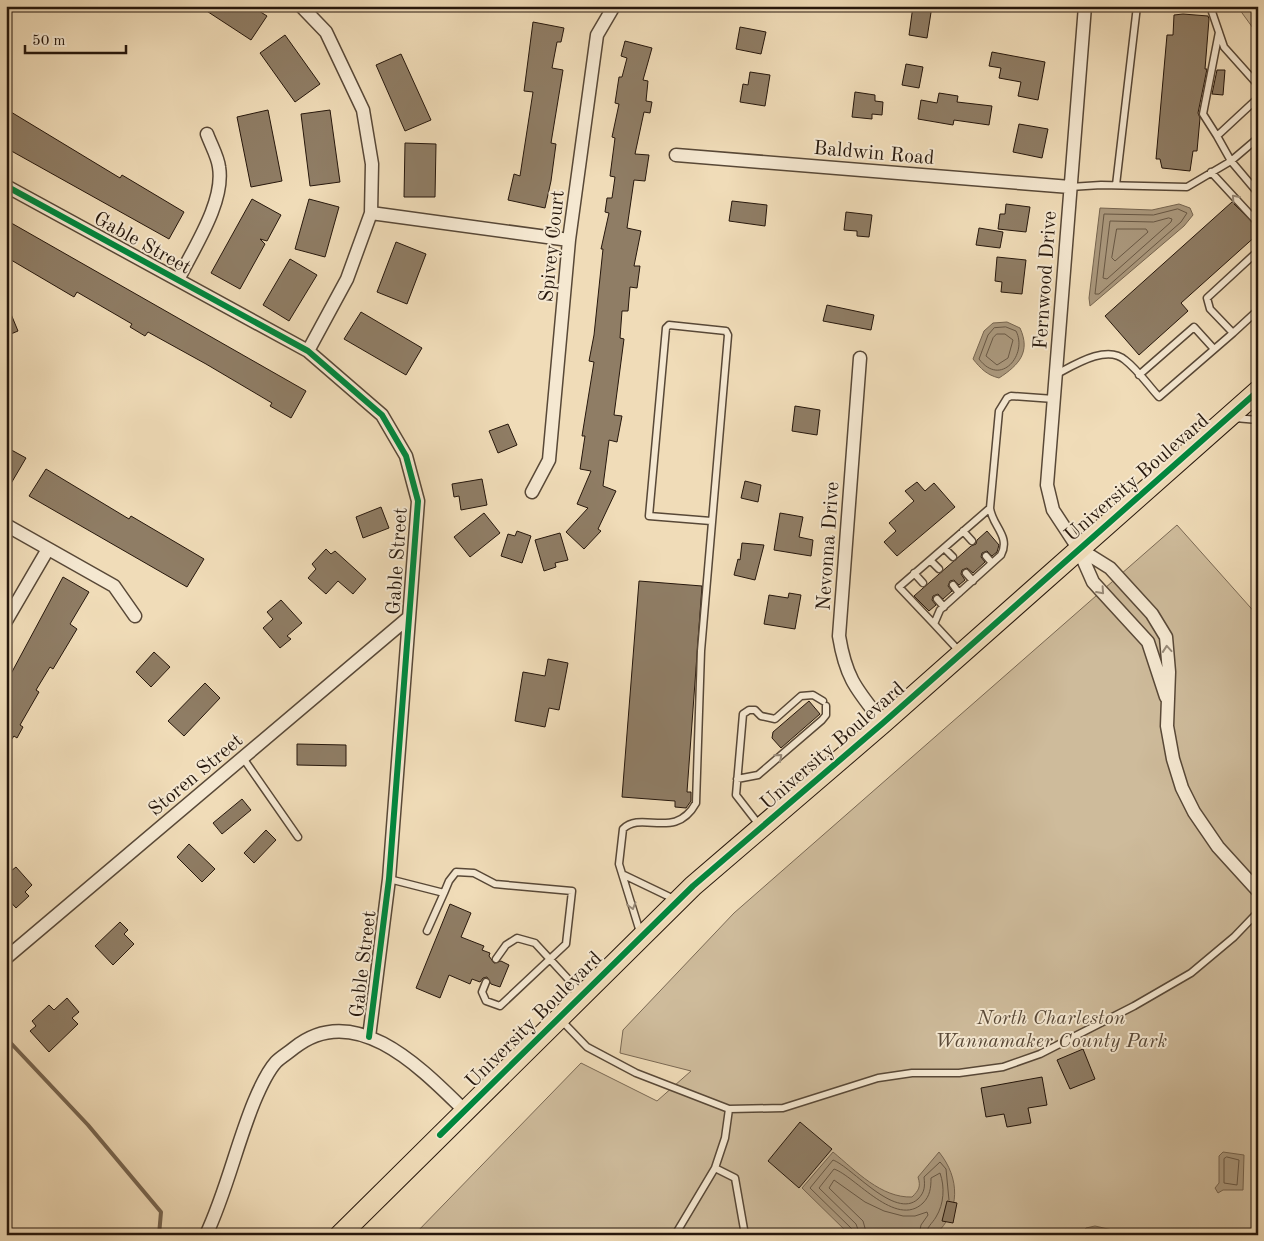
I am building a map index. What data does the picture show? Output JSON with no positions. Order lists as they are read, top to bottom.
{
  "streets": {
    "main road": ["University Boulevard"],
    "street": [
      "Baldwin Road",
      "Gable Street",
      "Spivey Court",
      "Fernwood Drive",
      "Nevonna Drive",
      "Storen Street"
    ]
  },
  "crossings": [
    ["Baldwin Road", "Fernwood Drive"],
    ["Gable Street", "Storen Street"],
    ["Fernwood Drive", "University Boulevard"],
    ["University Boulevard", "Nevonna Drive"]
  ],
  "parks": ["North Charleston Wannamaker County Park"],
  "scale_bar": "50 m"
}
